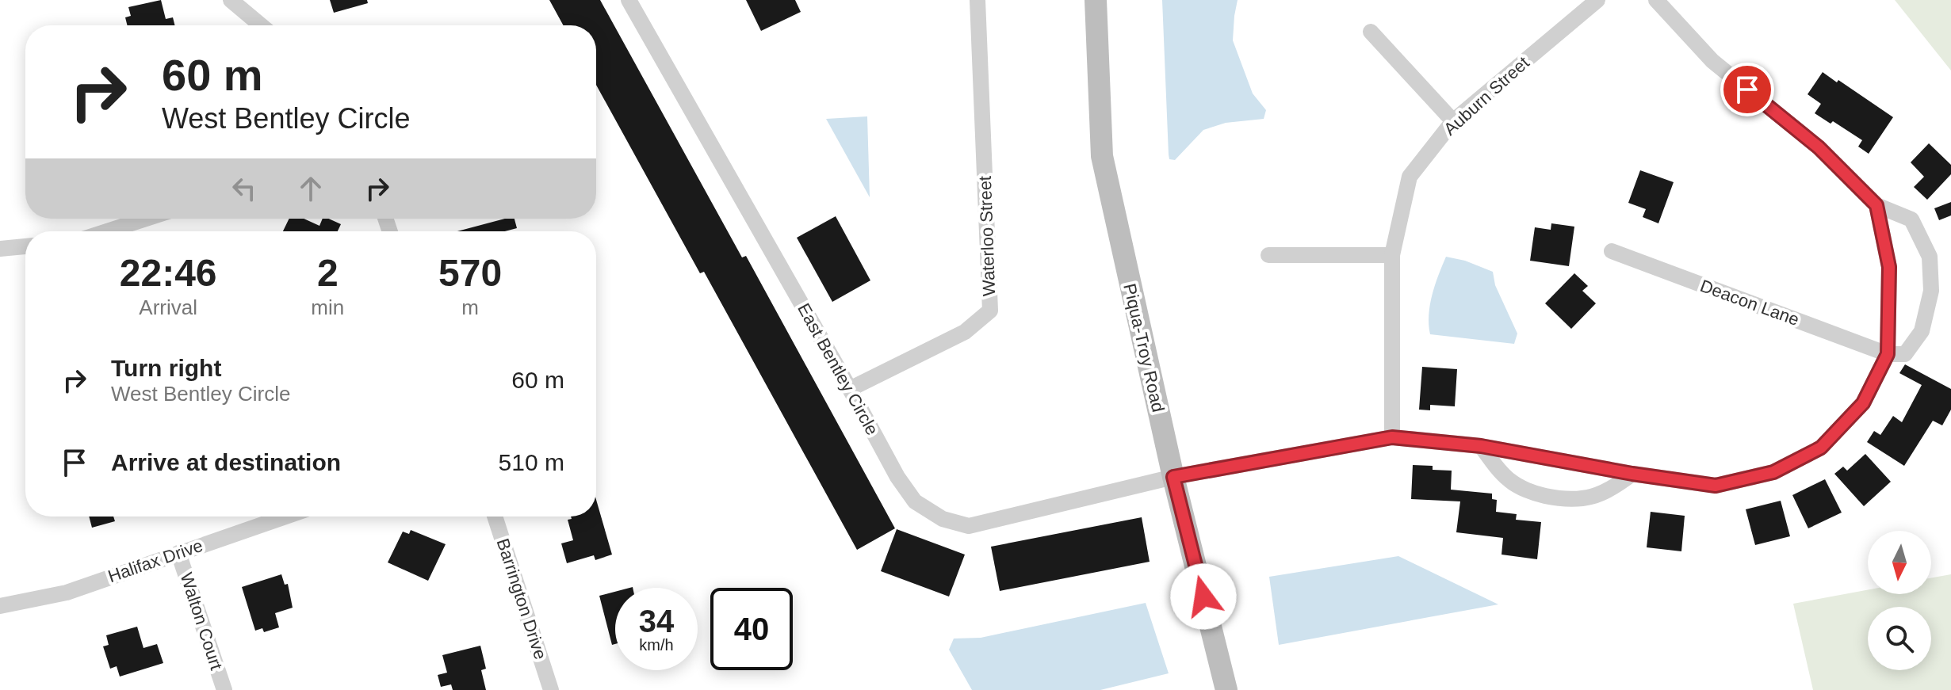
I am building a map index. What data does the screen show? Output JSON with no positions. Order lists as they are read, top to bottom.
{
  "streets": {
    "street": [
      "Auburn Street",
      "Waterloo Street",
      "Deacon Lane",
      "Piqua-Troy Road",
      "East Bentley Circle",
      "Halifax Drive",
      "Barrington Drive",
      "Walton Court"
    ]
  },
  "crossings": [
    ["Auburn Street", "East Bentley Circle"],
    ["Waterloo Street", "East Bentley Circle"],
    ["Deacon Lane", "East Bentley Circle"],
    ["Piqua-Troy Road", "East Bentley Circle"],
    ["Halifax Drive", "Walton Court"]
  ],
  "north": "bottom",
  "page": {
    "turn": ["60 m", "West Bentley Circle"],
    "eta": [
      "22:46",
      "Arrival",
      "2",
      "min",
      "570",
      "m"
    ],
    "list": [
      {
        "name": "Turn right",
        "note": "West Bentley Circle",
        "value": "60 m"
      },
      {
        "name": "Arrive at destination",
        "value": "510 m"
      }
    ],
    "speed": "34 km/h",
    "limit": "40"
  }
}
